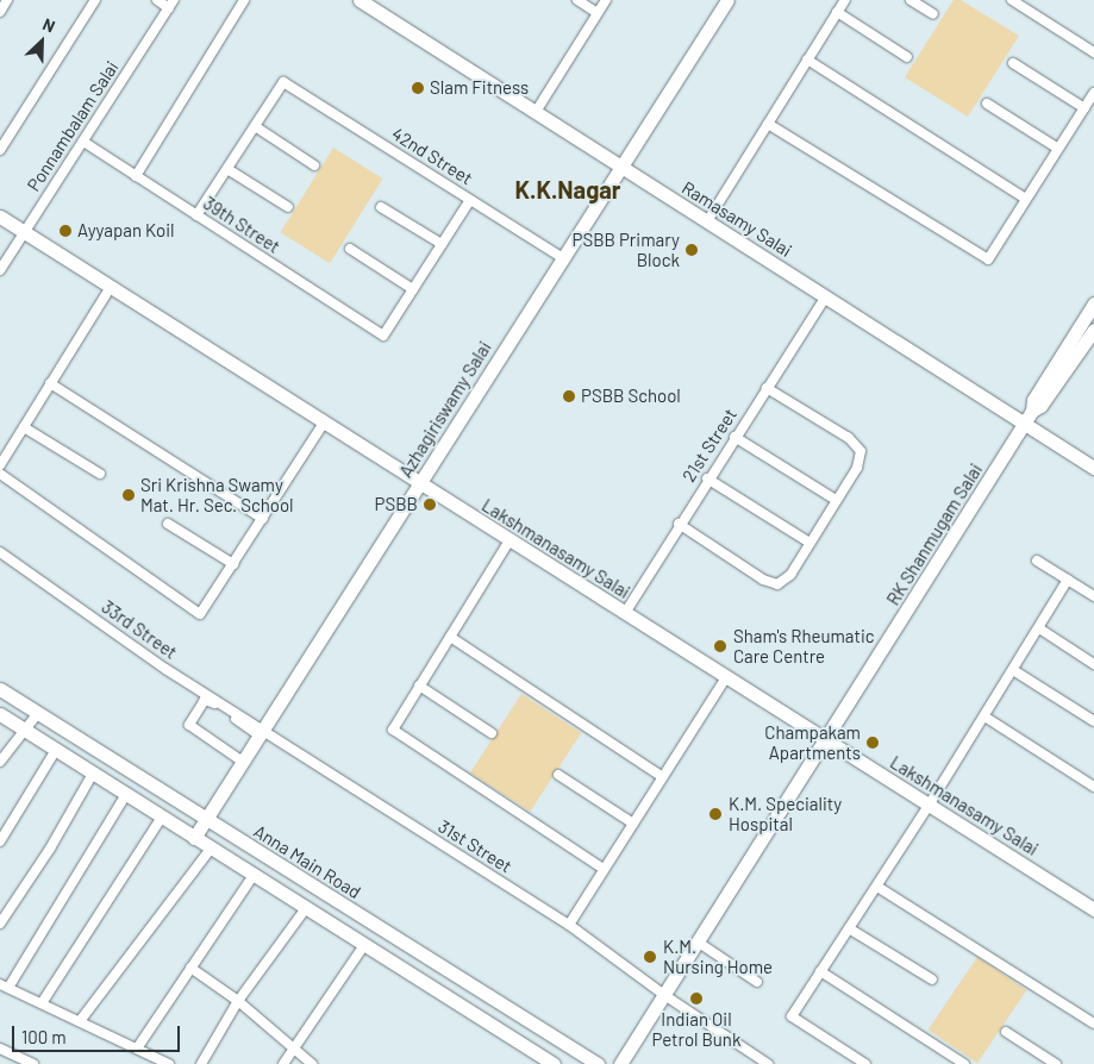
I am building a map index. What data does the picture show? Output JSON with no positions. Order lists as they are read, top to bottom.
{
  "streets": {
    "street": [
      "Ponnambalam Salai",
      "42nd Street",
      "Ramasamy Salai",
      "39th Street",
      "Azhagiriswamy Salai",
      "21st Street",
      "RK Shanmugam Salai",
      "Lakshmanasamy Salai",
      "33rd Street",
      "31st Street",
      "Anna Main Road"
    ]
  },
  "crossings": [
    ["Ponnambalam Salai", "39th Street"],
    ["Ponnambalam Salai", "Lakshmanasamy Salai"],
    ["42nd Street", "Azhagiriswamy Salai"],
    ["Ramasamy Salai", "Azhagiriswamy Salai"],
    ["Ramasamy Salai", "21st Street"],
    ["Ramasamy Salai", "RK Shanmugam Salai"],
    ["Azhagiriswamy Salai", "Lakshmanasamy Salai"],
    ["Azhagiriswamy Salai", "33rd Street"],
    ["Azhagiriswamy Salai", "31st Street"],
    ["Azhagiriswamy Salai", "Anna Main Road"],
    ["21st Street", "Lakshmanasamy Salai"],
    ["RK Shanmugam Salai", "Lakshmanasamy Salai"],
    ["RK Shanmugam Salai", "31st Street"],
    ["33rd Street", "31st Street"]
  ],
  "districts": ["K.K.Nagar"],
  "places": [
    "Slam Fitness",
    "Ayyapan Koil",
    "PSBB Primary Block",
    "PSBB School",
    "Sri Krishna Swamy Mat. Hr. Sec. School",
    "PSBB",
    "Sham's Rheumatic Care Centre",
    "Champakam Apartments",
    "K.M. Speciality Hospital",
    "K.M. Nursing Home",
    "Indian Oil Petrol Bunk"
  ],
  "scale_bar": "100 m",
  "north": "top right"
}
